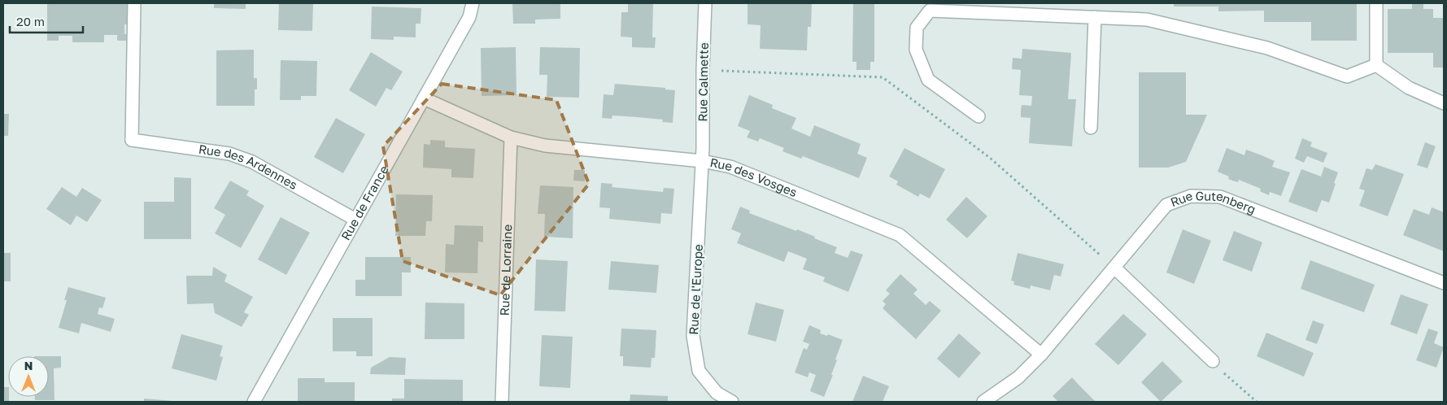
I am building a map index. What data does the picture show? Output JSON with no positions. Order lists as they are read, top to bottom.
{
  "streets": {
    "street": [
      "Rue Calmette",
      "Rue des Ardennes",
      "Rue des Vosges",
      "Rue de France",
      "Rue Gutenberg",
      "Rue de Lorraine",
      "Rue de l'Europe"
    ]
  },
  "crossings": [
    ["Rue Calmette", "Rue des Vosges"],
    ["Rue Calmette", "Rue de l'Europe"],
    ["Rue des Ardennes", "Rue de France"],
    ["Rue des Vosges", "Rue de France"],
    ["Rue des Vosges", "Rue Gutenberg"],
    ["Rue des Vosges", "Rue de Lorraine"],
    ["Rue des Vosges", "Rue de l'Europe"]
  ],
  "scale_bar": "20 m",
  "north": "top"
}
